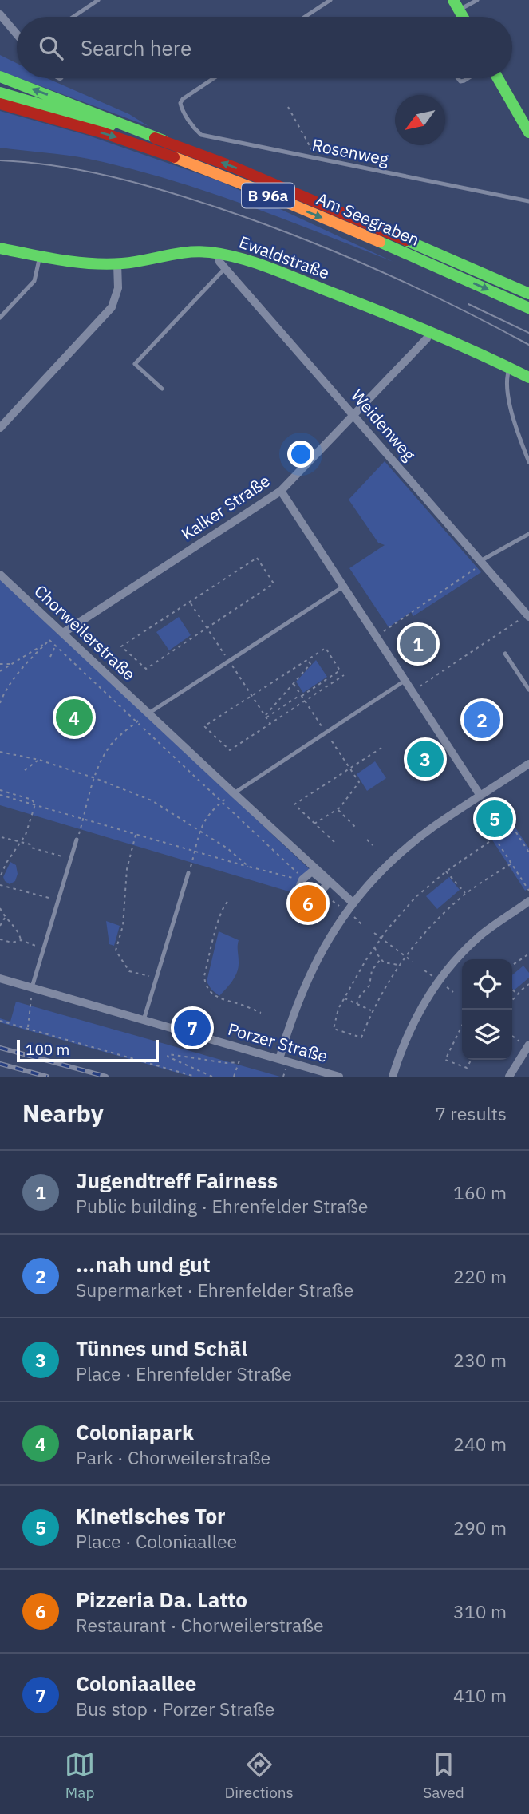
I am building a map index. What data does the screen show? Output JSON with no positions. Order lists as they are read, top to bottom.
{
  "streets": {
    "main road": ["B 96a", "Am Seegraben", "Ewaldstraße"],
    "street": [
      "Weidenweg",
      "Kalker Straße",
      "Chorweilerstraße",
      "Porzer Straße"
    ],
    "lane": ["Rosenweg"]
  },
  "crossings": [
    ["Ewaldstraße", "Weidenweg"],
    ["Ewaldstraße", "Kalker Straße"],
    ["Weidenweg", "Kalker Straße"],
    ["Kalker Straße", "Chorweilerstraße"]
  ],
  "scale_bar": "100 m",
  "north": "bottom left",
  "page": {
    "search": "Search here",
    "pins": [
      "1",
      "4",
      "2",
      "3",
      "5",
      "6",
      "7"
    ],
    "scale": "100 m",
    "heading": ["Nearby", "7 results"],
    "list": [
      {
        "mark": "1",
        "name": "Jugendtreff Fairness",
        "note": "Public building · Ehrenfelder Straße",
        "value": "160 m"
      },
      {
        "mark": "2",
        "name": "...nah und gut",
        "note": "Supermarket · Ehrenfelder Straße",
        "value": "220 m"
      },
      {
        "mark": "3",
        "name": "Tünnes und Schäl",
        "note": "Place · Ehrenfelder Straße",
        "value": "230 m"
      },
      {
        "mark": "4",
        "name": "Coloniapark",
        "note": "Park · Chorweilerstraße",
        "value": "240 m"
      },
      {
        "mark": "5",
        "name": "Kinetisches Tor",
        "note": "Place · Coloniaallee",
        "value": "290 m"
      },
      {
        "mark": "6",
        "name": "Pizzeria Da. Latto",
        "note": "Restaurant · Chorweilerstraße",
        "value": "310 m"
      },
      {
        "mark": "7",
        "name": "Coloniaallee",
        "note": "Bus stop · Porzer Straße",
        "value": "410 m"
      }
    ],
    "nav": ["Map", "Directions", "Saved"]
  }
}
